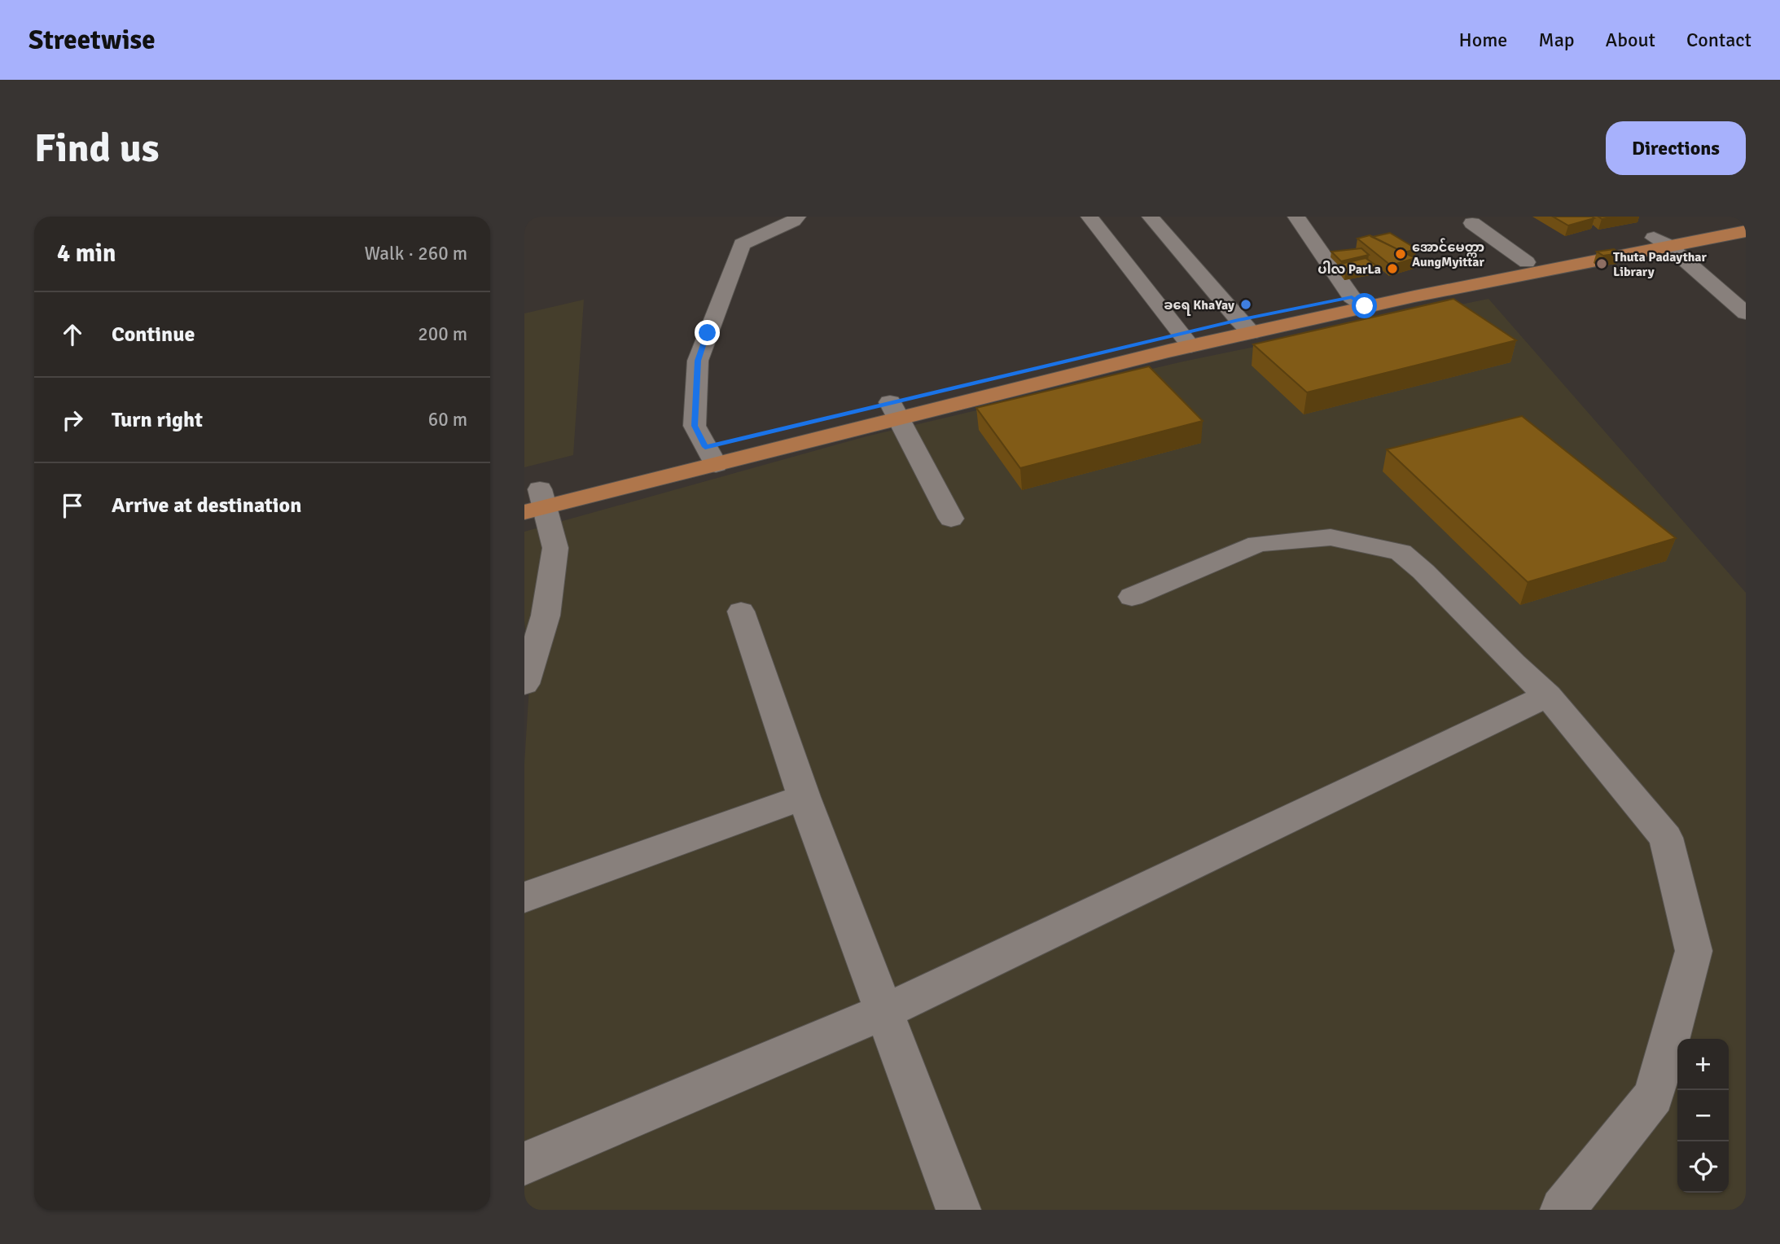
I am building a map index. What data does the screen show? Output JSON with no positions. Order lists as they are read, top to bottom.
{
  "places": [
    "အောင်မေတ္တာ AungMyittar",
    "Thuta Padaythar Library",
    "ပါလ ParLa",
    "ခရေ KhaYay"
  ],
  "page": {
    "header": "Streetwise",
    "nav": [
      "Home",
      "Map",
      "About",
      "Contact"
    ],
    "buttons": "Directions",
    "title": "Find us",
    "heading": ["4 min", "Walk · 260 m"],
    "list": [
      ["Continue", "200 m"],
      ["Turn right", "60 m"],
      "Arrive at destination"
    ],
    "map_buttons": ["+", "−"]
  }
}
